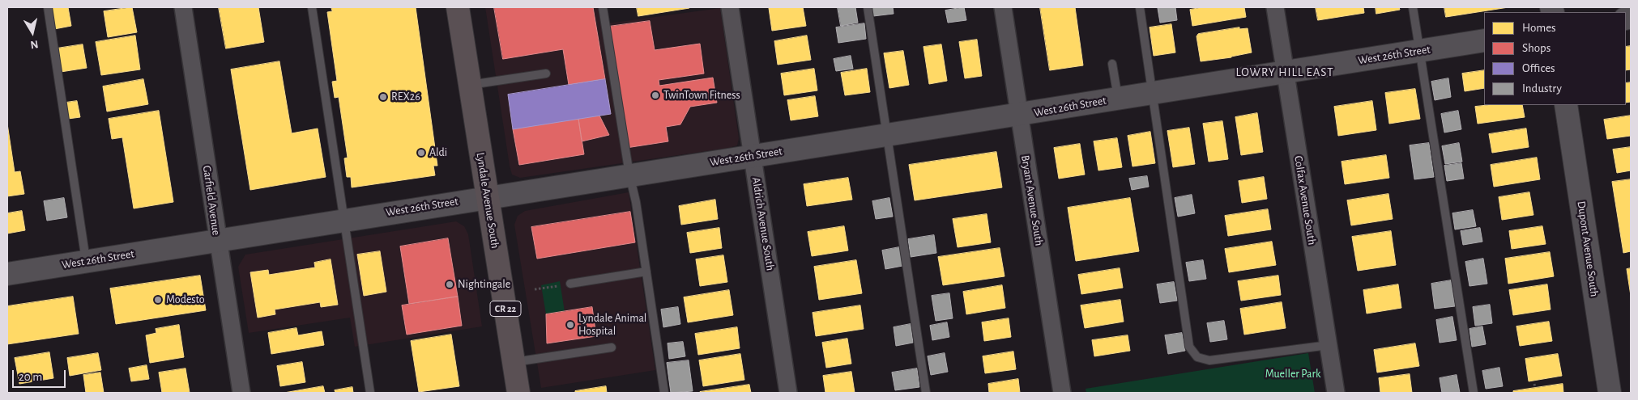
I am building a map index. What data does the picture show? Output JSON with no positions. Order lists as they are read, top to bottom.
{
  "streets": {
    "main road": ["Lyndale Avenue South", "CR 22"],
    "street": [
      "West 26th Street",
      "Garfield Avenue",
      "Bryant Avenue South",
      "Colfax Avenue South",
      "Aldrich Avenue South",
      "Dupont Avenue South"
    ]
  },
  "crossings": [
    ["West 26th Street", "Garfield Avenue"],
    ["West 26th Street", "Lyndale Avenue South"],
    ["West 26th Street", "Bryant Avenue South"],
    ["West 26th Street", "Colfax Avenue South"],
    ["West 26th Street", "Aldrich Avenue South"]
  ],
  "districts": ["LOWRY HILL EAST"],
  "parks": ["Mueller Park"],
  "places": [
    "TwinTown Fitness",
    "REX26",
    "Aldi",
    "Nightingale",
    "Modesto",
    "Lyndale Animal Hospital"
  ],
  "legend": [
    "Homes",
    "Shops",
    "Offices",
    "Industry"
  ],
  "scale_bar": "20 m",
  "north": "bottom"
}
